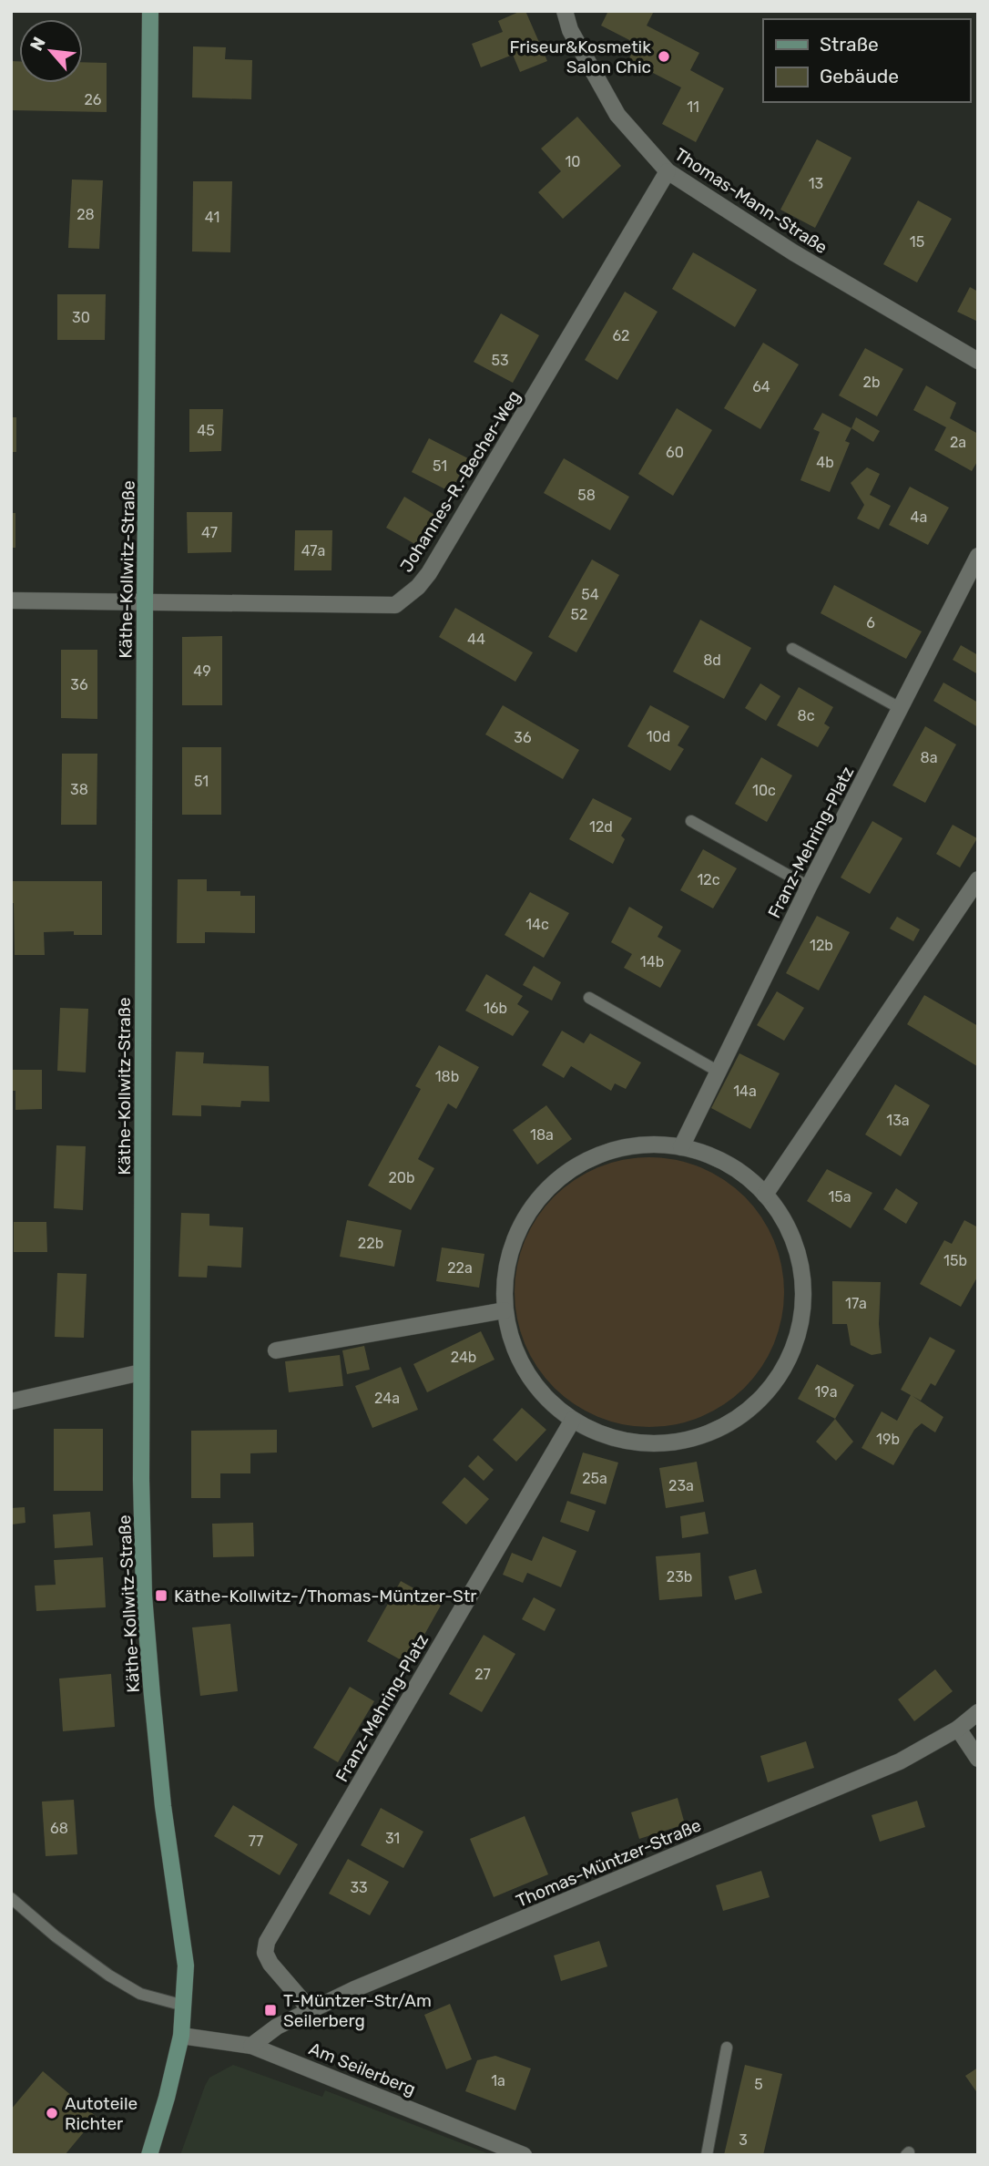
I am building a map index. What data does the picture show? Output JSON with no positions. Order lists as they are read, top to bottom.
{
  "streets": {
    "street": [
      "Thomas-Mann-Straße",
      "Johannes-R.-Becher-Weg",
      "Käthe-Kollwitz-Straße",
      "Franz-Mehring-Platz",
      "Thomas-Müntzer-Straße",
      "Am Seilerberg"
    ]
  },
  "crossings": [
    ["Thomas-Mann-Straße", "Johannes-R.-Becher-Weg"],
    ["Johannes-R.-Becher-Weg", "Käthe-Kollwitz-Straße"],
    ["Käthe-Kollwitz-Straße", "Am Seilerberg"],
    ["Franz-Mehring-Platz", "Thomas-Müntzer-Straße"],
    ["Thomas-Müntzer-Straße", "Am Seilerberg"]
  ],
  "places": {
    "other": ["Friseur&Kosmetik Salon Chic", "Autoteile Richter"],
    "transit": ["Käthe-Kollwitz-/Thomas-Müntzer-Str", "T-Müntzer-Str/Am Seilerberg"]
  },
  "house_numbers": [
    "26",
    "11",
    "10",
    "13",
    "28",
    "41",
    "15",
    "30",
    "62",
    "53",
    "2b",
    "64",
    "45",
    "2a",
    "60",
    "4b",
    "51",
    "58",
    "4a",
    "47",
    "47a",
    "54",
    "52",
    "6",
    "44",
    "8d",
    "49",
    "36",
    "8c",
    "10d",
    "36",
    "8a",
    "51",
    "38",
    "10c",
    "12d",
    "12c",
    "14c",
    "12b",
    "14b",
    "16b",
    "18b",
    "14a",
    "13a",
    "18a",
    "20b",
    "15a",
    "22b",
    "15b",
    "22a",
    "17a",
    "24b",
    "19a",
    "24a",
    "19b",
    "25a",
    "23a",
    "23b",
    "27",
    "68",
    "31",
    "77",
    "33",
    "1a",
    "5",
    "3"
  ],
  "legend": ["Straße", "Gebäude"],
  "north": "top left"
}
